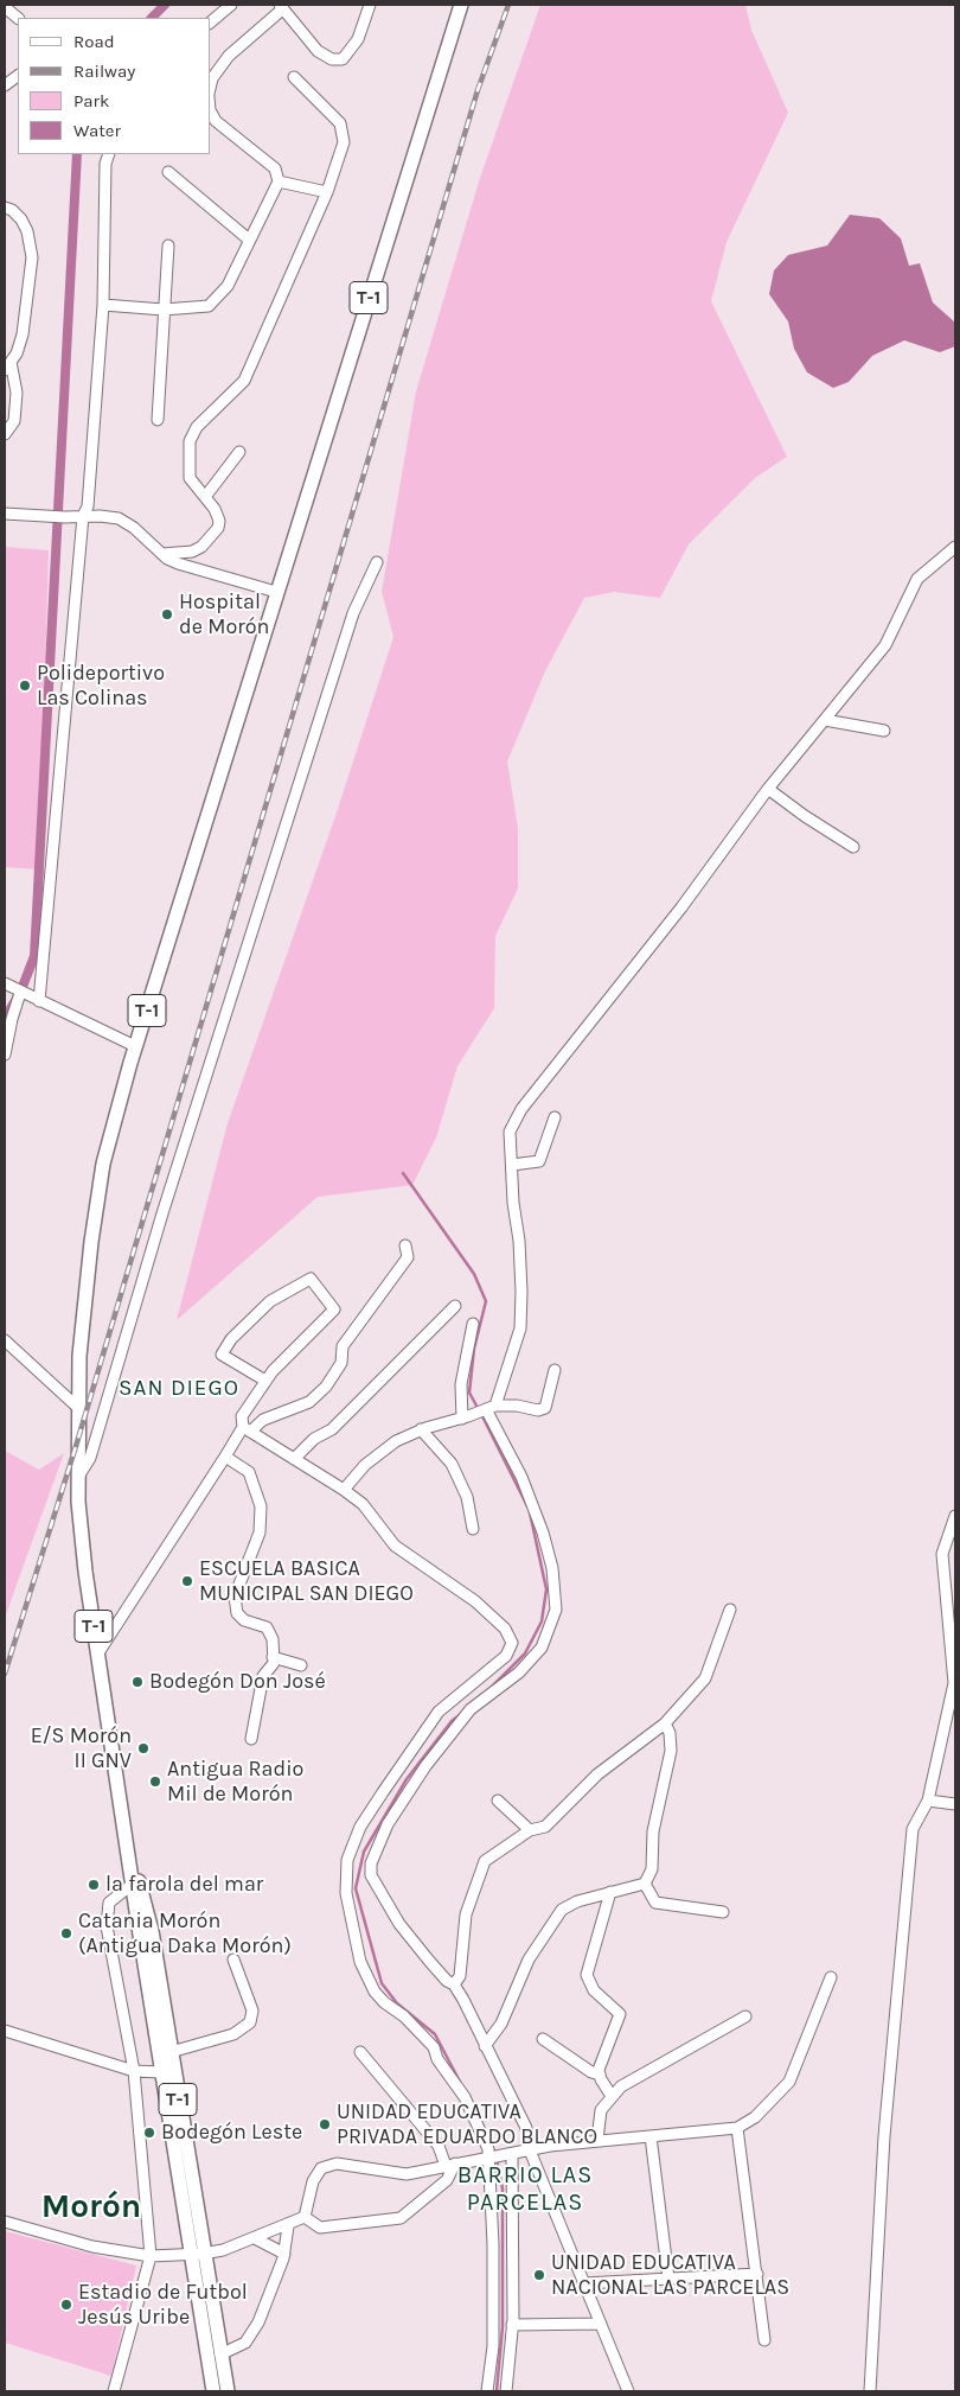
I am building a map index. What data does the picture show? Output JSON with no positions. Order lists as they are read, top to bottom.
{
  "streets": {
    "main road": ["T-1"]
  },
  "districts": ["SAN DIEGO", "BARRIO LAS PARCELAS", "Morón"],
  "places": [
    "Hospital de Morón",
    "Polideportivo Las Colinas",
    "ESCUELA BASICA MUNICIPAL SAN DIEGO",
    "Bodegón Don José",
    "E/S Morón II GNV",
    "Antigua Radio Mil de Morón",
    "la farola del mar",
    "Catania Morón (Antigua Daka Morón)",
    "UNIDAD EDUCATIVA PRIVADA EDUARDO BLANCO",
    "Bodegón Leste",
    "UNIDAD EDUCATIVA NACIONAL LAS PARCELAS",
    "Estadio de Futbol Jesús Uribe"
  ],
  "legend": [
    "Road",
    "Railway",
    "Park",
    "Water"
  ]
}
